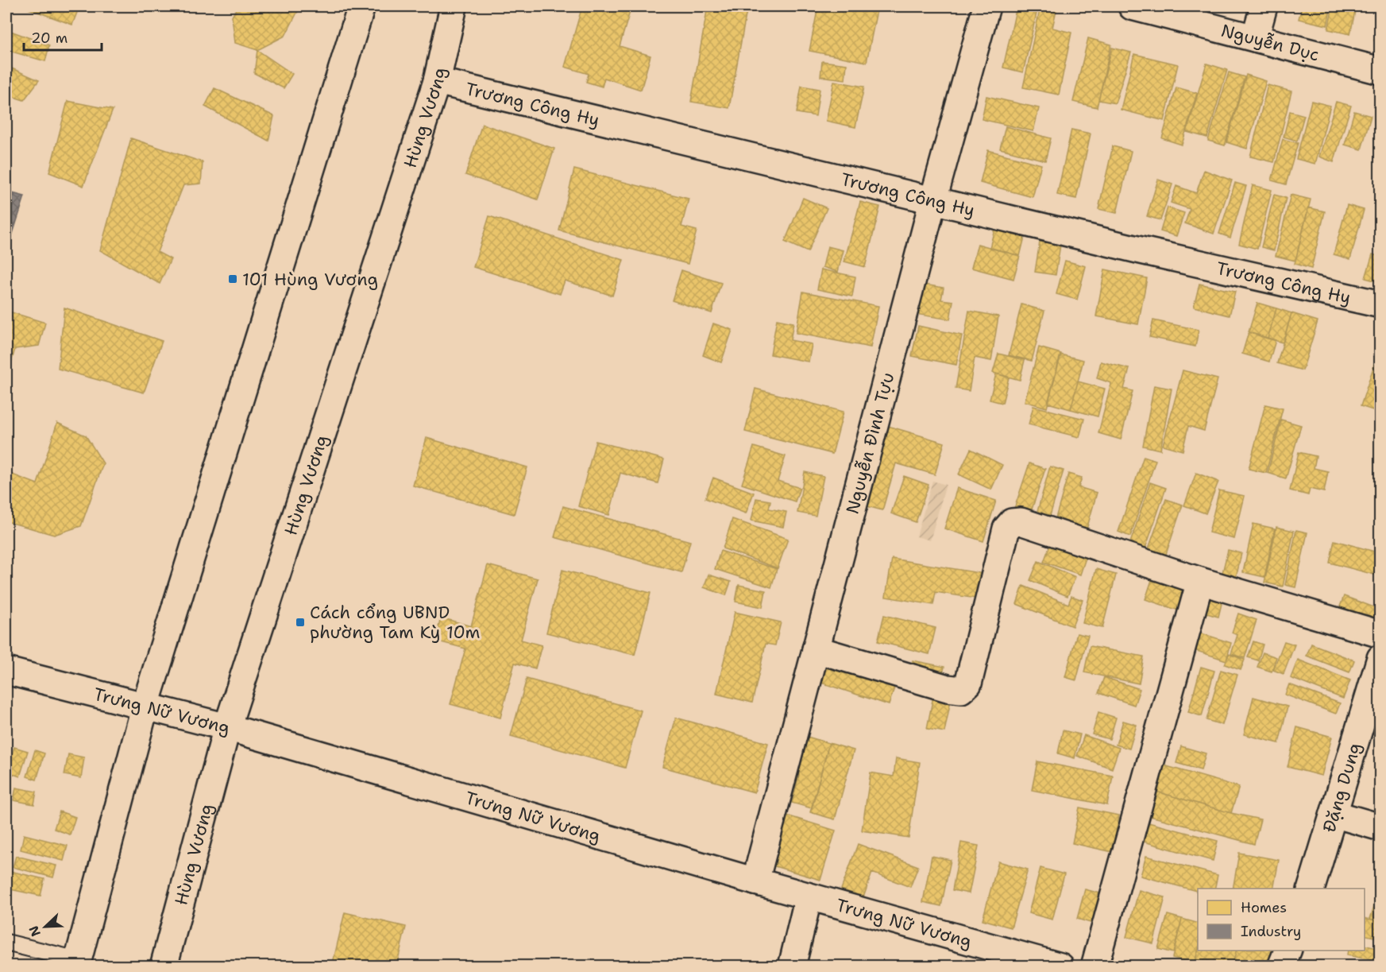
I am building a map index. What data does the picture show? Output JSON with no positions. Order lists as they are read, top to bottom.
{
  "streets": {
    "street": [
      "Nguyễn Dục",
      "Trương Công Hy",
      "Hùng Vương",
      "Nguyễn Đình Tựu",
      "Trưng Nữ Vương",
      "Đặng Dung"
    ]
  },
  "crossings": [
    ["Trương Công Hy", "Hùng Vương"],
    ["Trương Công Hy", "Nguyễn Đình Tựu"],
    ["Hùng Vương", "Trưng Nữ Vương"],
    ["Nguyễn Đình Tựu", "Trưng Nữ Vương"]
  ],
  "places": {
    "transit": ["101 Hùng Vương", "Cách cổng UBND phường Tam Kỳ 10m"]
  },
  "legend": ["Homes", "Industry"],
  "scale_bar": "20 m",
  "north": "bottom left"
}
